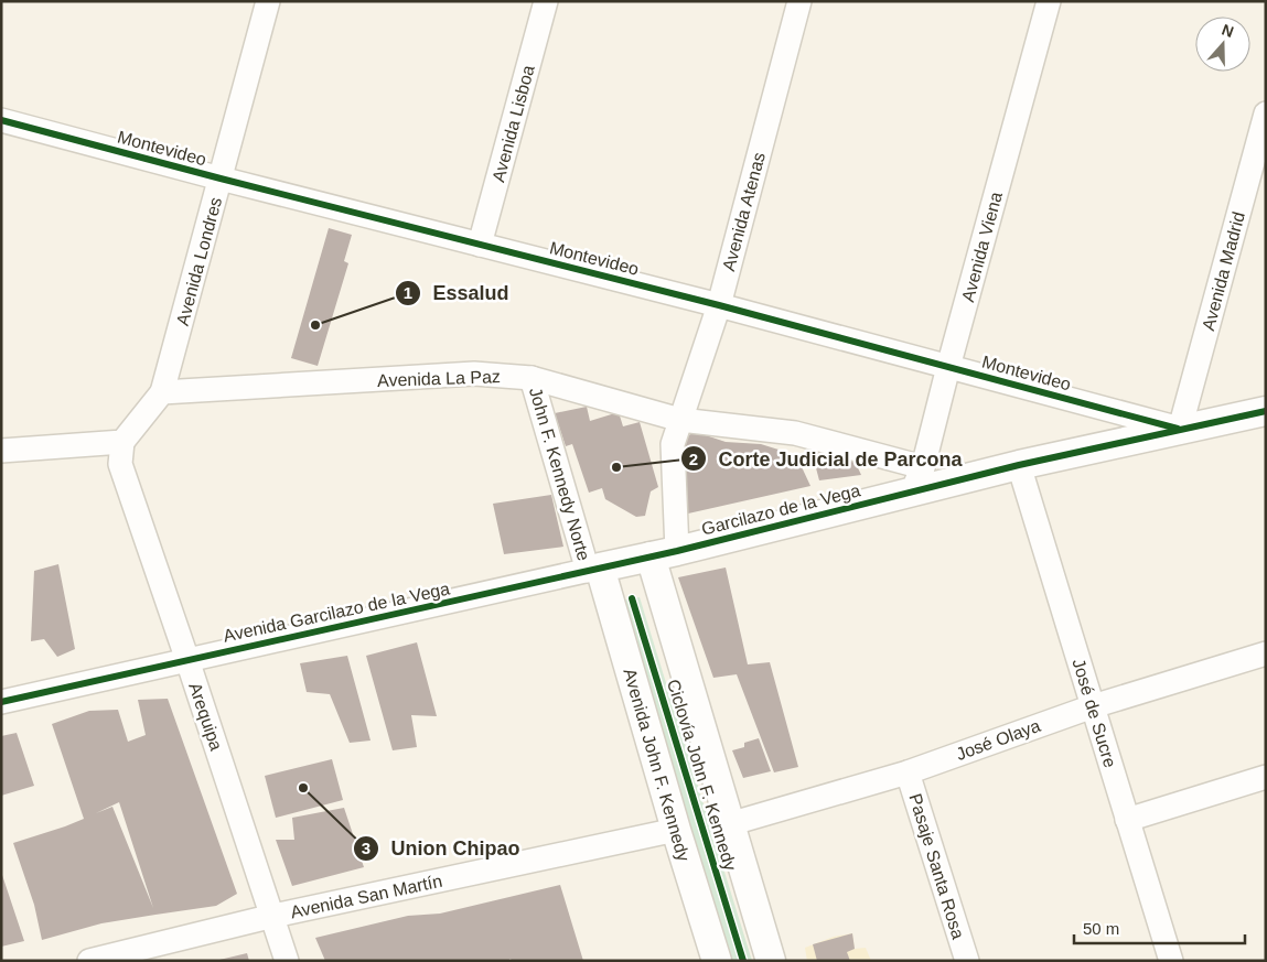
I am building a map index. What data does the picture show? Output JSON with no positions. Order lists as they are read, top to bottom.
{
  "streets": {
    "street": [
      "Avenida Lisboa",
      "Montevideo",
      "Avenida Atenas",
      "Avenida Viena",
      "Avenida Londres",
      "Avenida Madrid",
      "Avenida La Paz",
      "John F. Kennedy Norte",
      "Garcilazo de la Vega",
      "Avenida Garcilazo de la Vega",
      "José de Sucre",
      "Arequipa",
      "José Olaya",
      "Avenida John F. Kennedy",
      "Pasaje Santa Rosa",
      "Avenida San Martín"
    ],
    "cycle path": ["Ciclovía John F. Kennedy"]
  },
  "crossings": [
    ["Avenida Lisboa", "Montevideo"],
    ["Montevideo", "Avenida Atenas"],
    ["Montevideo", "Avenida Viena"],
    ["Montevideo", "Avenida Londres"],
    ["Montevideo", "Avenida Madrid"],
    ["Montevideo", "Garcilazo de la Vega"],
    ["Avenida Atenas", "Avenida La Paz"],
    ["Avenida Atenas", "Garcilazo de la Vega"],
    ["Avenida Atenas", "Avenida Garcilazo de la Vega"],
    ["Avenida Viena", "Avenida La Paz"],
    ["Avenida Viena", "Garcilazo de la Vega"],
    ["Avenida Londres", "Avenida La Paz"],
    ["Avenida Madrid", "Garcilazo de la Vega"],
    ["Avenida La Paz", "John F. Kennedy Norte"],
    ["Avenida La Paz", "Garcilazo de la Vega"],
    ["John F. Kennedy Norte", "Avenida Garcilazo de la Vega"],
    ["John F. Kennedy Norte", "Avenida John F. Kennedy"],
    ["Garcilazo de la Vega", "Avenida Garcilazo de la Vega"],
    ["Garcilazo de la Vega", "José de Sucre"],
    ["Avenida Garcilazo de la Vega", "Arequipa"],
    ["Avenida Garcilazo de la Vega", "Avenida John F. Kennedy"],
    ["José de Sucre", "José Olaya"],
    ["Arequipa", "Avenida San Martín"],
    ["José Olaya", "Pasaje Santa Rosa"],
    ["Avenida John F. Kennedy", "Avenida San Martín"]
  ],
  "places": ["Essalud", "Corte Judicial de Parcona", "Union Chipao"],
  "scale_bar": "50 m",
  "north": "top"
}
